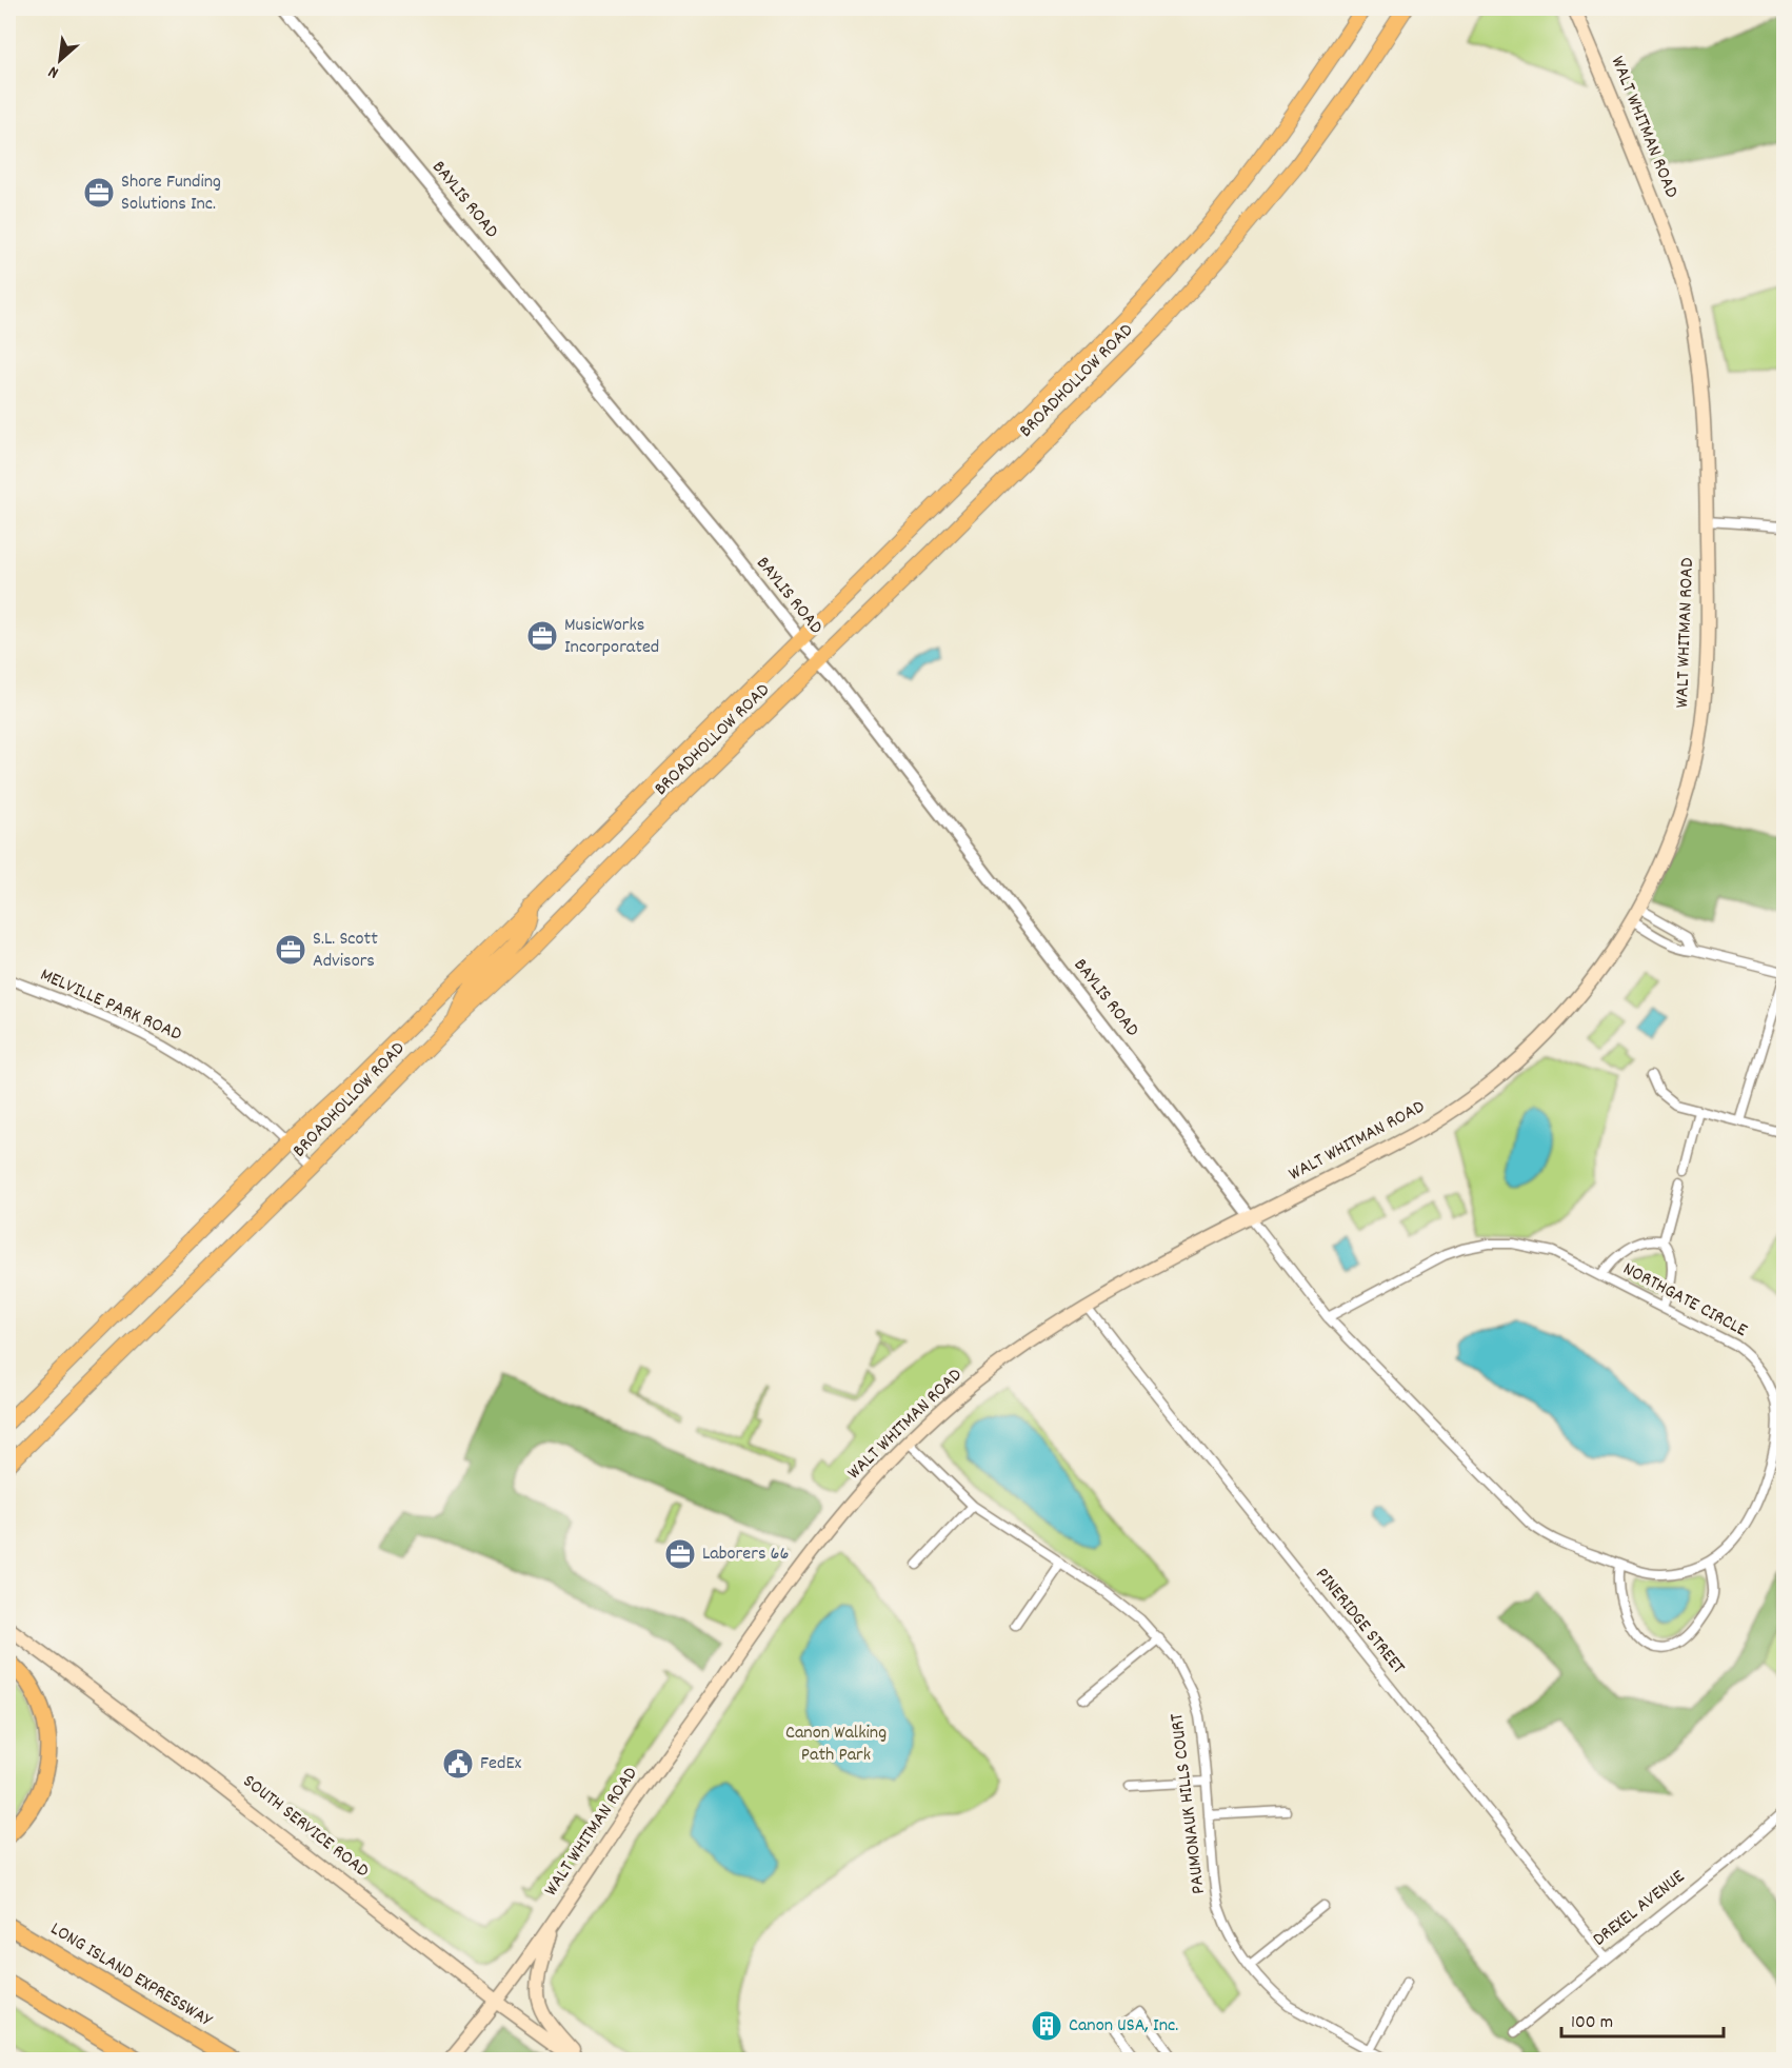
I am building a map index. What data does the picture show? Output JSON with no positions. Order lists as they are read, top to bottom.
{
  "streets": {
    "highway": ["LONG ISLAND EXPRESSWAY"],
    "main road": ["WALT WHITMAN ROAD", "BROADHOLLOW ROAD", "SOUTH SERVICE ROAD"],
    "street": [
      "BAYLIS ROAD",
      "MELVILLE PARK ROAD",
      "NORTHGATE CIRCLE",
      "PINERIDGE STREET",
      "PAUMONAUK HILLS COURT",
      "DREXEL AVENUE"
    ]
  },
  "crossings": [
    ["WALT WHITMAN ROAD", "BAYLIS ROAD"],
    ["WALT WHITMAN ROAD", "NORTHGATE CIRCLE"],
    ["WALT WHITMAN ROAD", "PINERIDGE STREET"],
    ["WALT WHITMAN ROAD", "PAUMONAUK HILLS COURT"],
    ["WALT WHITMAN ROAD", "SOUTH SERVICE ROAD"],
    ["BAYLIS ROAD", "BROADHOLLOW ROAD"],
    ["BAYLIS ROAD", "NORTHGATE CIRCLE"],
    ["BROADHOLLOW ROAD", "MELVILLE PARK ROAD"],
    ["PINERIDGE STREET", "DREXEL AVENUE"]
  ],
  "parks": ["Canon Walking Path Park"],
  "places": {
    "office": [
      "Shore Funding Solutions Inc.",
      "MusicWorks Incorporated",
      "S.L. Scott Advisors",
      "Laborers 66"
    ],
    "public building": ["FedEx"],
    "building": ["Canon USA, Inc."]
  },
  "scale_bar": "100 m",
  "north": "bottom left"
}
